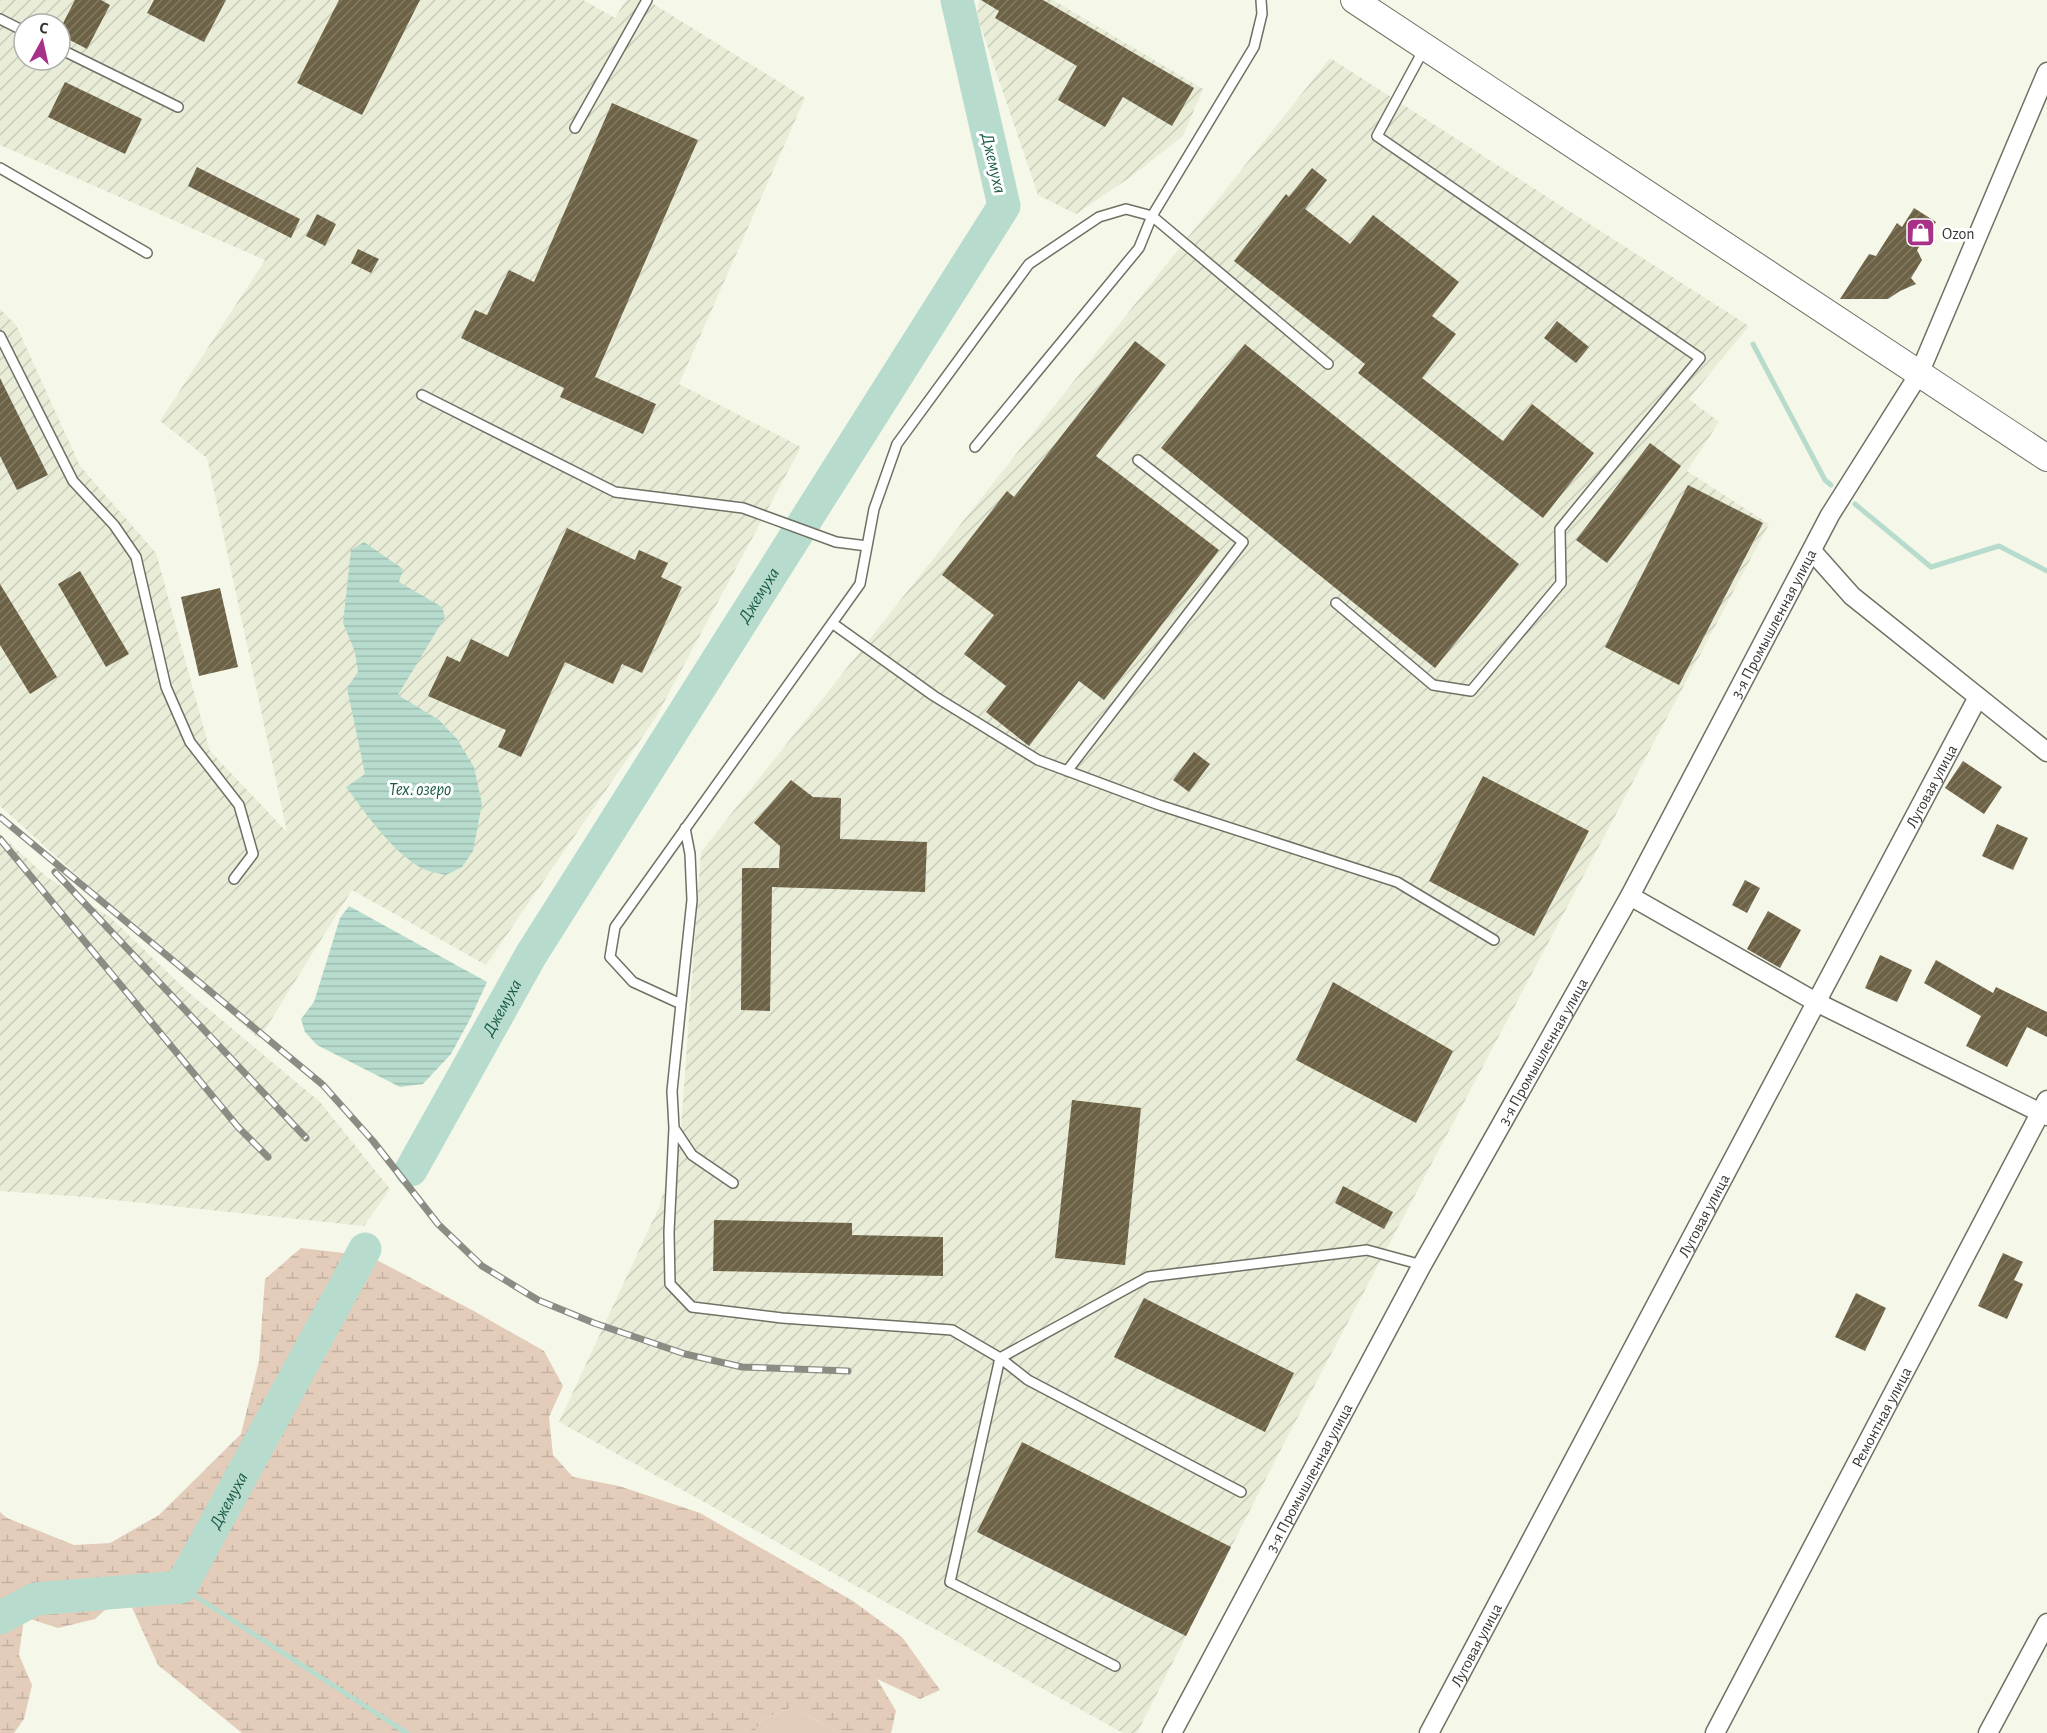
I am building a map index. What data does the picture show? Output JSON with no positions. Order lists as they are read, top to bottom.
{
  "streets": {
    "street": ["3-я Промышленная улица", "Луговая улица", "Ремонтная улица"]
  },
  "water": ["Джемуха", "Тех. озеро"],
  "places": {
    "shop": ["Ozon"]
  },
  "north": "top"
}
